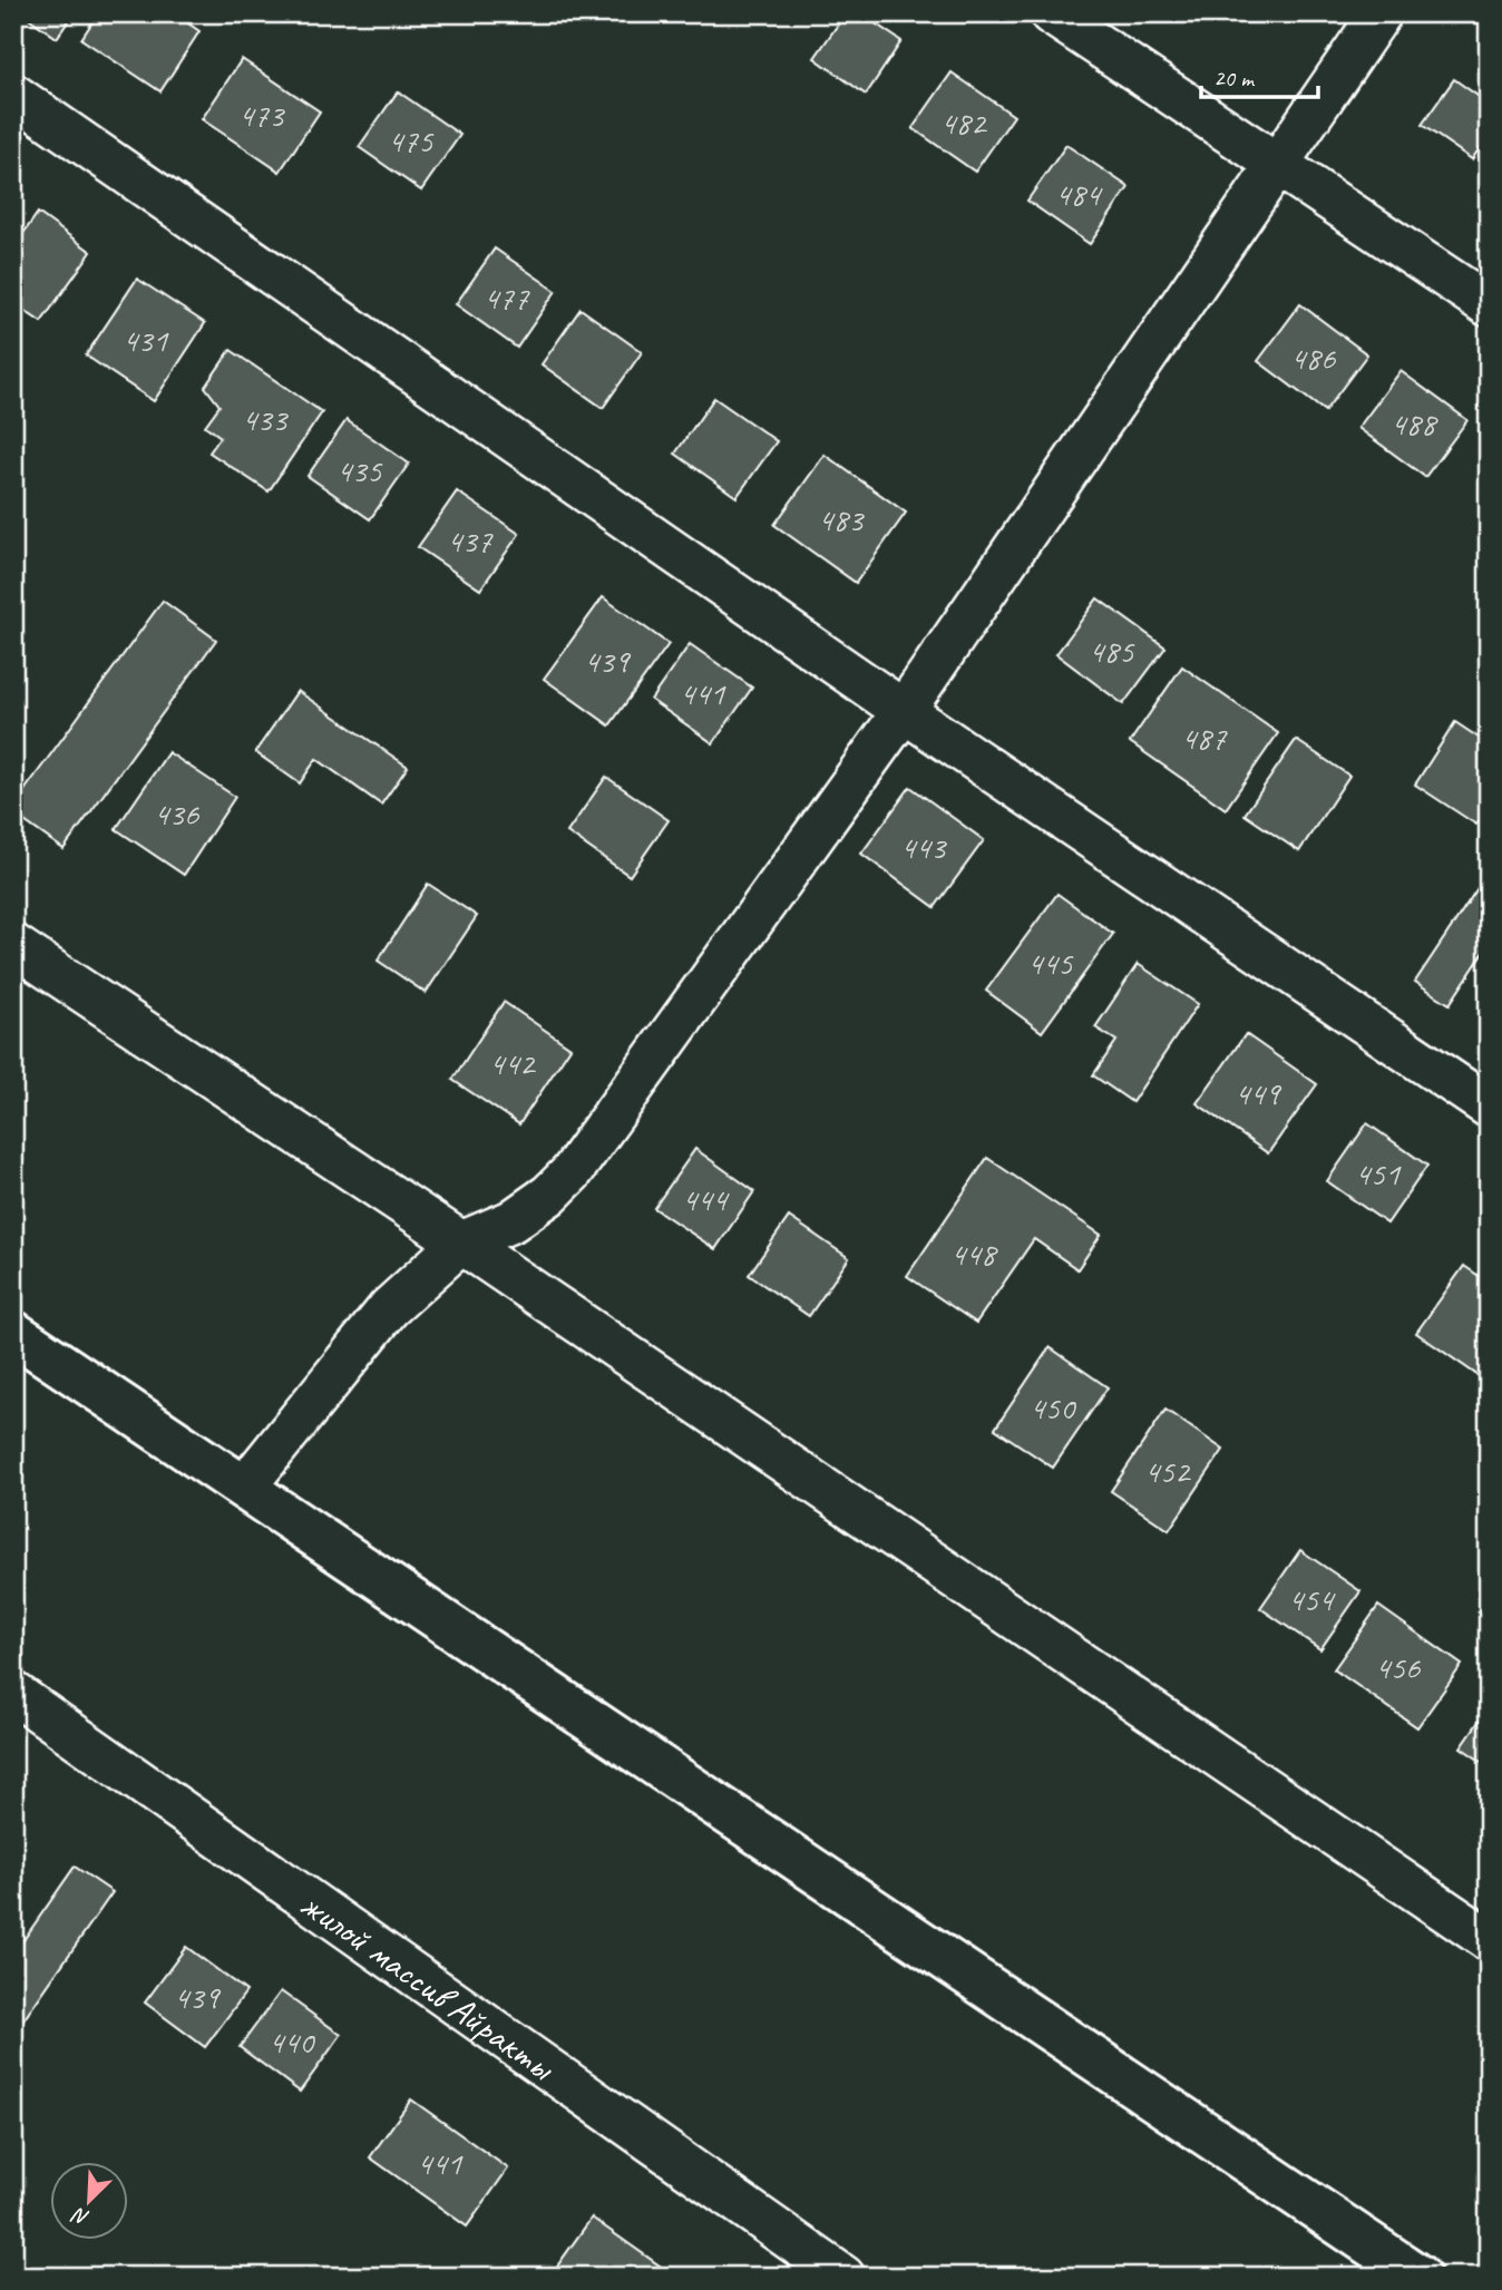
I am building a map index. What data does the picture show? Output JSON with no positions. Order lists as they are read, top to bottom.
{
  "streets": {
    "street": ["жилой массив Айракты"]
  },
  "house_numbers": [
    "473",
    "482",
    "475",
    "484",
    "477",
    "431",
    "486",
    "433",
    "488",
    "435",
    "483",
    "437",
    "485",
    "439",
    "441",
    "487",
    "436",
    "443",
    "445",
    "442",
    "449",
    "451",
    "444",
    "448",
    "450",
    "452",
    "454",
    "456",
    "439",
    "440",
    "441"
  ],
  "scale_bar": "20 m",
  "north": "bottom left"
}
